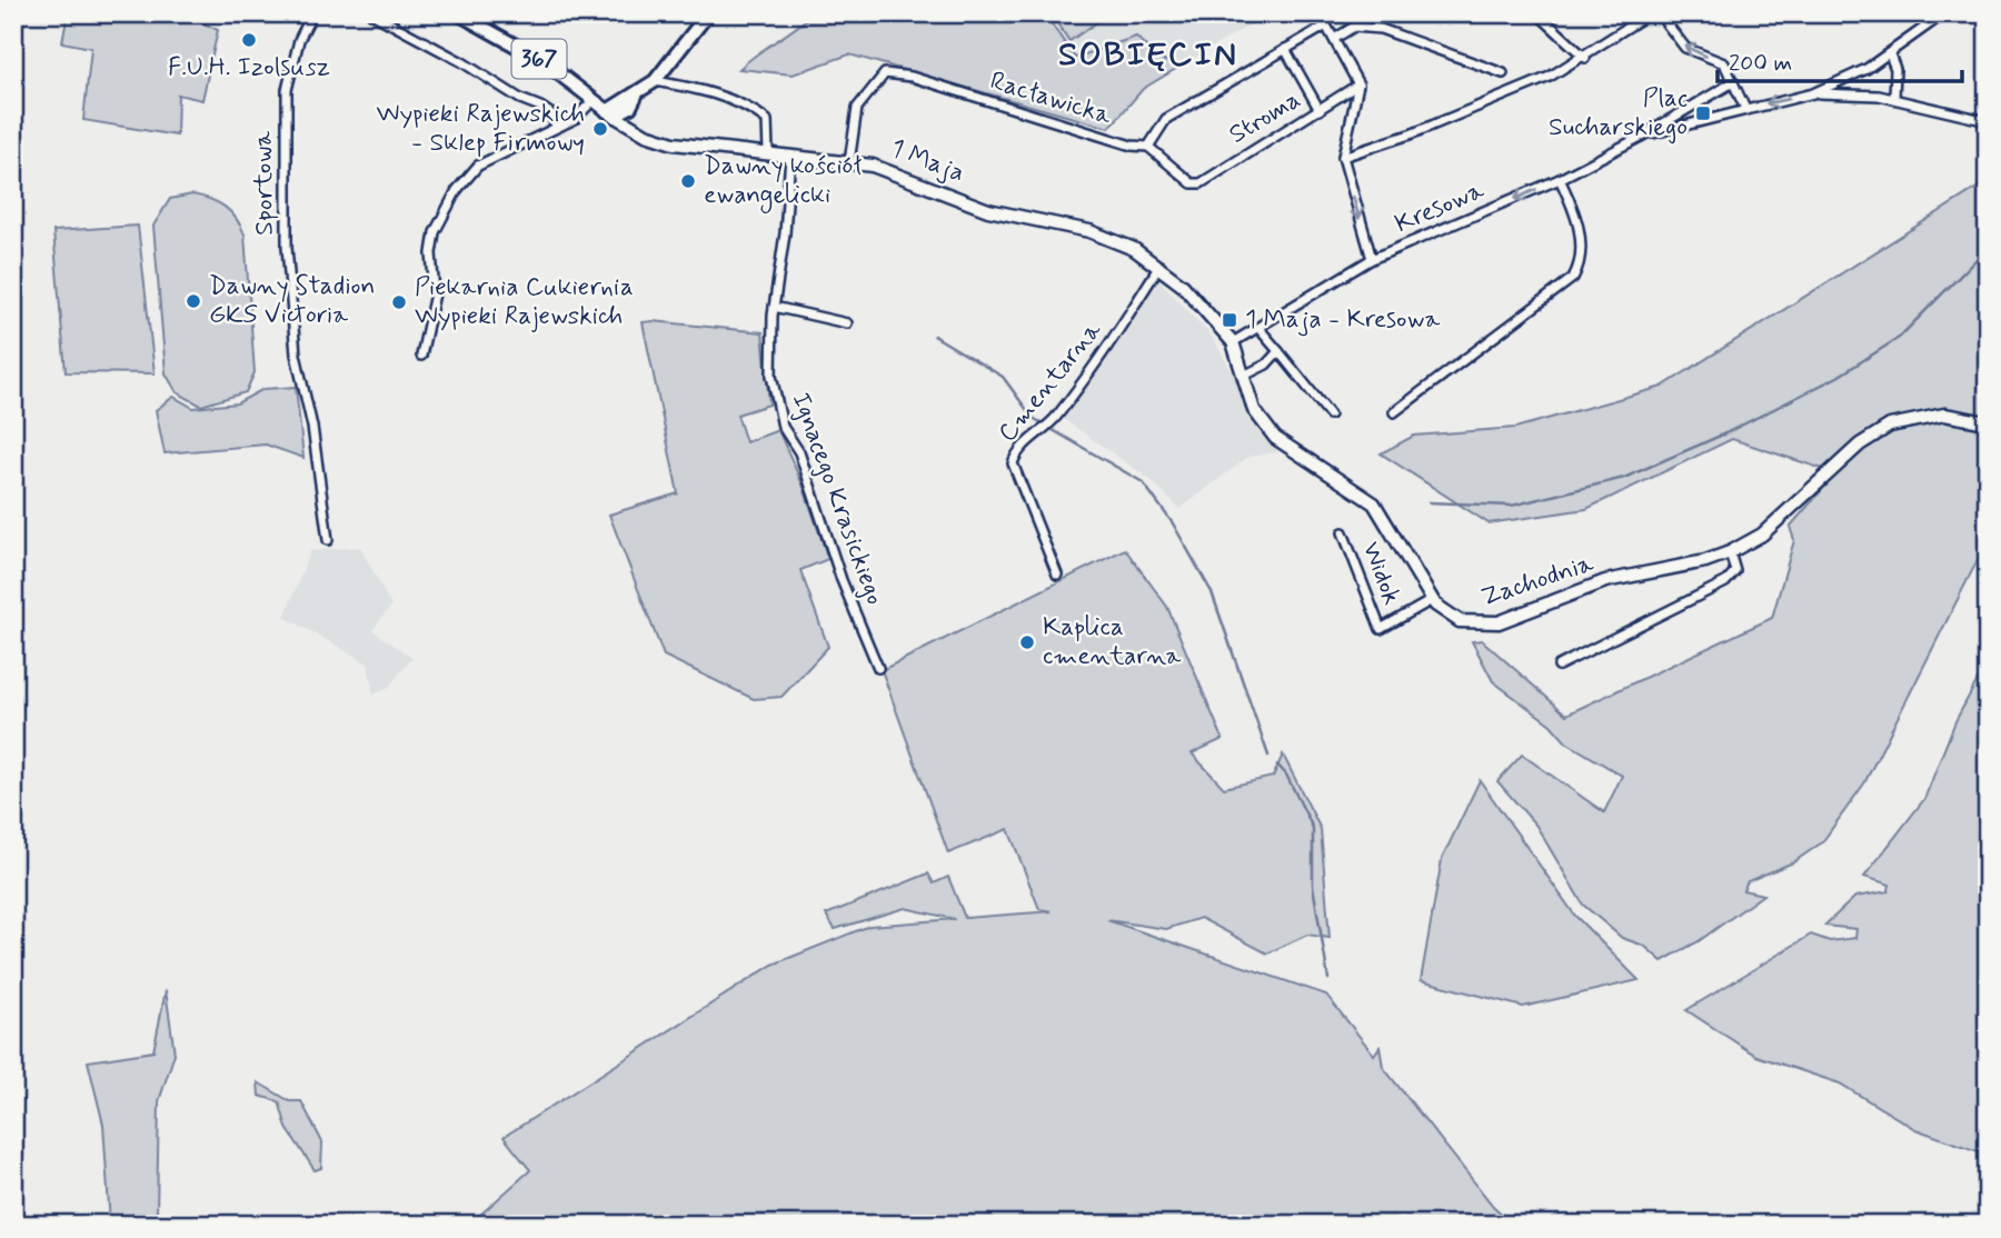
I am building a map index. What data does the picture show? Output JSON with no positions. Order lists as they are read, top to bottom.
{
  "streets": {
    "main road": ["367", "1 Maja"],
    "street": [
      "Racławicka",
      "Stroma",
      "Sportowa",
      "Kresowa",
      "Cmentarna",
      "Ignacego Krasickiego",
      "Widok",
      "Zachodnia"
    ]
  },
  "crossings": [
    ["367", "1 Maja"],
    ["367", "Kresowa"],
    ["367", "Zachodnia"],
    ["Racławicka", "Stroma"],
    ["Racławicka", "1 Maja"],
    ["1 Maja", "Kresowa"],
    ["1 Maja", "Cmentarna"],
    ["1 Maja", "Ignacego Krasickiego"],
    ["Widok", "Zachodnia"]
  ],
  "one_way": ["Kresowa"],
  "districts": ["SOBIĘCIN"],
  "places": {
    "other": [
      "F.U.H. Izolsusz",
      "Wypieki Rajewskich - Sklep Firmowy",
      "Dawny kościół ewangelicki",
      "Dawny Stadion GKS Victoria",
      "Piekarnia Cukiernia Wypieki Rajewskich",
      "Kaplica cmentarna"
    ],
    "transit": ["Plac Sucharskiego", "1 Maja - Kresowa"]
  },
  "scale_bar": "200 m"
}
